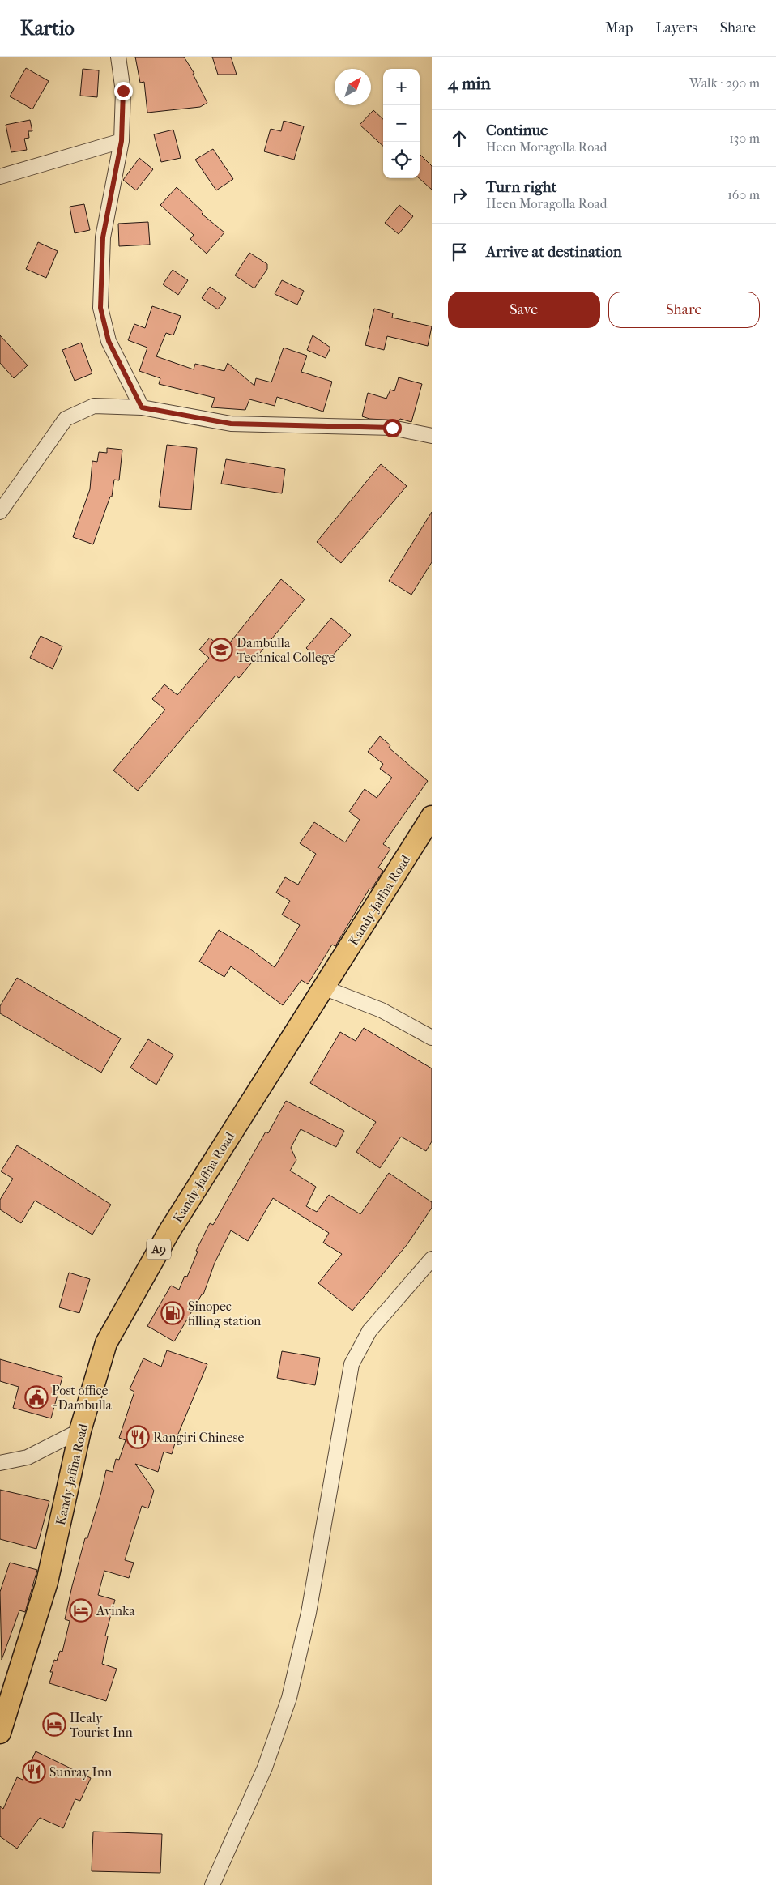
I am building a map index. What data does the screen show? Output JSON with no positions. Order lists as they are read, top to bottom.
{
  "streets": {
    "highway": ["Kandy-Jaffna Road", "A9"]
  },
  "places": {
    "school or university": ["Dambulla Technical College"],
    "fuel station": ["Sinopec filling station"],
    "public building": ["Post office - Dambulla"],
    "restaurant": ["Rangiri Chinese", "Sunray Inn"],
    "hotel": ["Avinka", "Healy Tourist Inn"]
  },
  "north": "top right",
  "page": {
    "header": "Kartio",
    "nav": ["Map", "Layers", "Share"],
    "heading": ["4 min", "Walk · 290 m"],
    "map_buttons": ["+", "−"],
    "list": [
      ["Continue", "Heen Moragolla Road", "130 m"],
      ["Turn right", "Heen Moragolla Road", "160 m"],
      "Arrive at destination"
    ],
    "buttons": ["Save", "Share"]
  }
}
